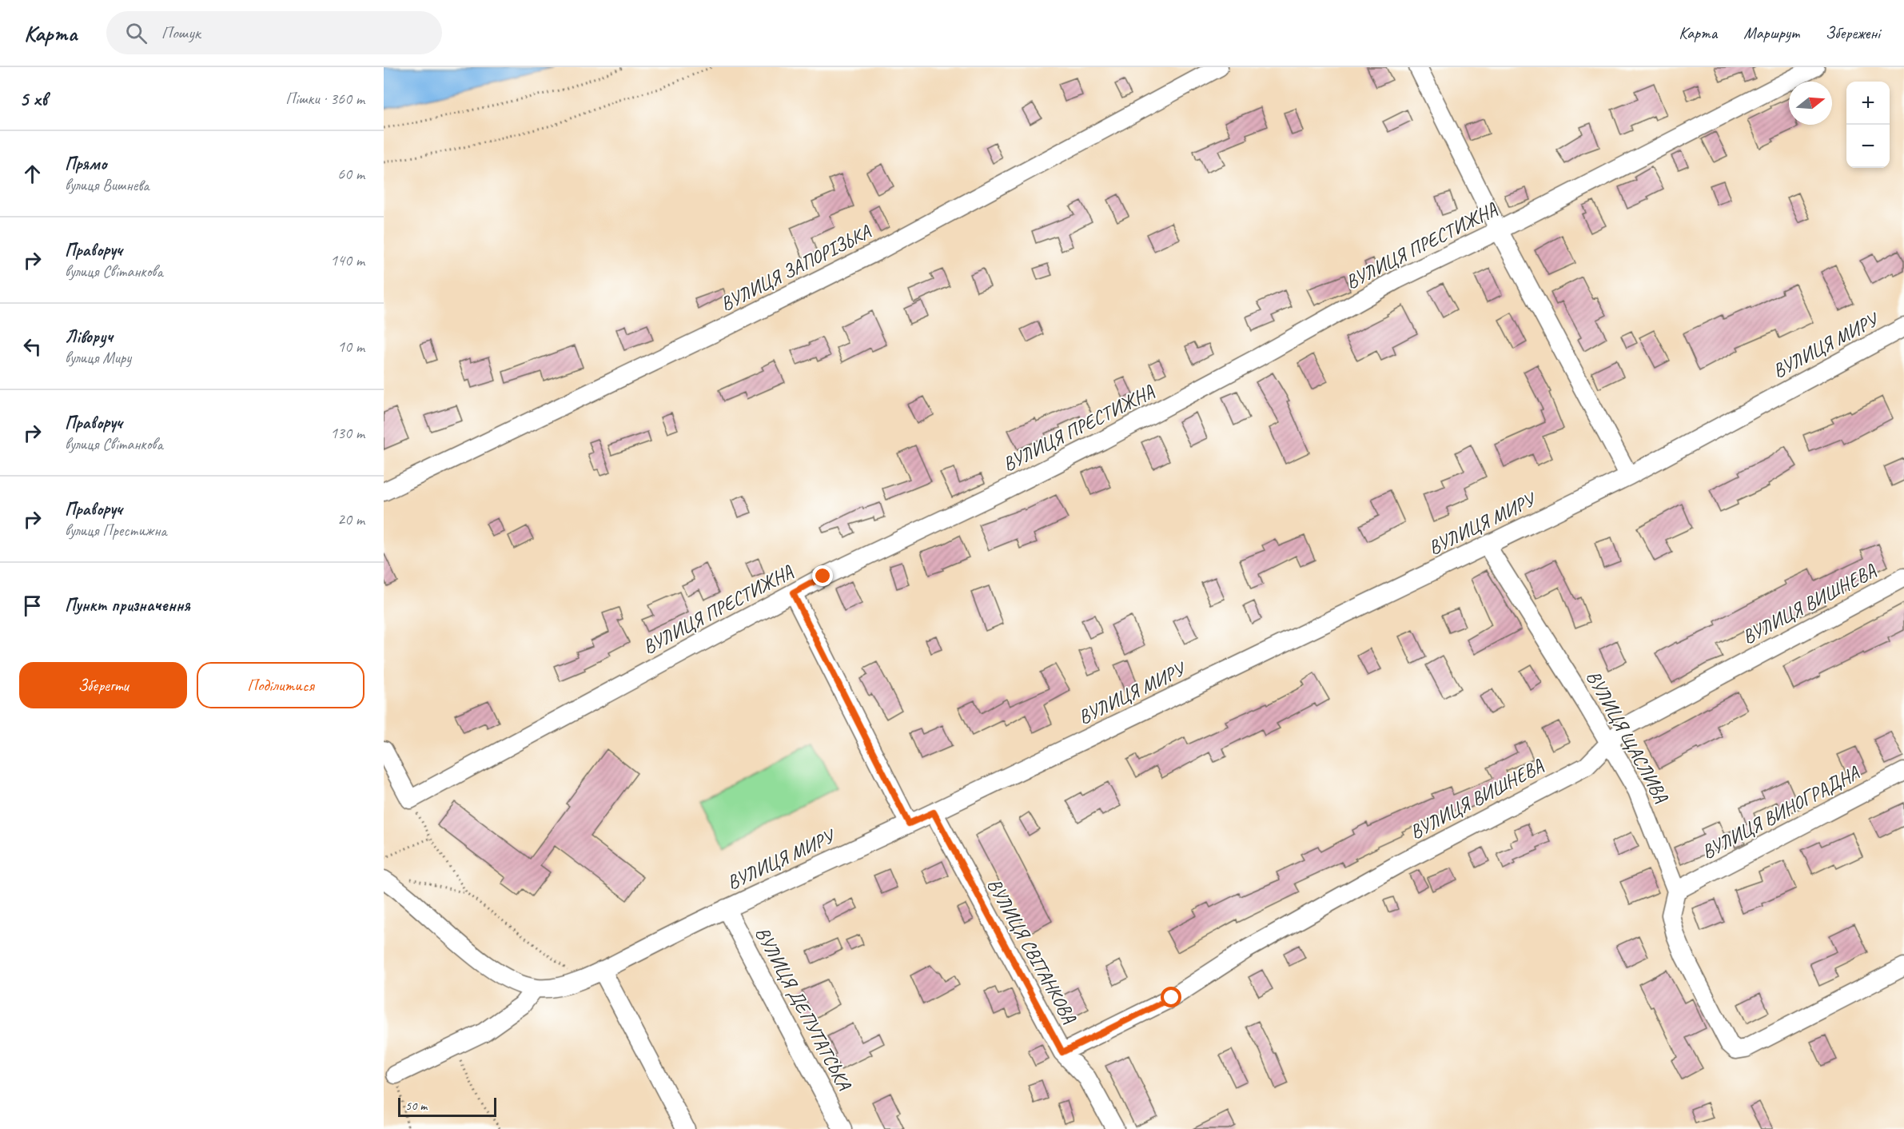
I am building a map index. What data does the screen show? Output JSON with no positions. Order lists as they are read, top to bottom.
{
  "streets": {
    "street": [
      "ВУЛИЦЯ ПРЕСТИЖНА",
      "ВУЛИЦЯ ЗАПОРІЗЬКА",
      "ВУЛИЦЯ МИРУ",
      "ВУЛИЦЯ ВИШНЕВА",
      "ВУЛИЦЯ ЩАСЛИВА",
      "ВУЛИЦЯ ВИНОГРАДНА",
      "ВУЛИЦЯ СВІТАНКОВА",
      "ВУЛИЦЯ ДЕПУТАТСЬКА"
    ]
  },
  "crossings": [
    ["ВУЛИЦЯ МИРУ", "ВУЛИЦЯ ЩАСЛИВА"],
    ["ВУЛИЦЯ МИРУ", "ВУЛИЦЯ СВІТАНКОВА"],
    ["ВУЛИЦЯ МИРУ", "ВУЛИЦЯ ДЕПУТАТСЬКА"],
    ["ВУЛИЦЯ ВИШНЕВА", "ВУЛИЦЯ ЩАСЛИВА"],
    ["ВУЛИЦЯ ВИШНЕВА", "ВУЛИЦЯ СВІТАНКОВА"],
    ["ВУЛИЦЯ ЩАСЛИВА", "ВУЛИЦЯ ВИНОГРАДНА"]
  ],
  "scale_bar": "50 m",
  "north": "right",
  "page": {
    "header": "Карта",
    "search": "Пошук",
    "nav": ["Карта", "Маршрут", "Збережені"],
    "heading": ["5 хв", "Пішки · 360 m"],
    "map_buttons": ["+", "−"],
    "list": [
      ["Прямо", "вулиця Вишнева", "60 m"],
      ["Праворуч", "вулиця Світанкова", "140 m"],
      ["Ліворуч", "вулиця Миру", "10 m"],
      ["Праворуч", "вулиця Світанкова", "130 m"],
      ["Праворуч", "вулиця Престижна", "20 m"],
      "Пункт призначення"
    ],
    "buttons": ["Зберегти", "Поділитися"],
    "scale": "50 m"
  }
}
